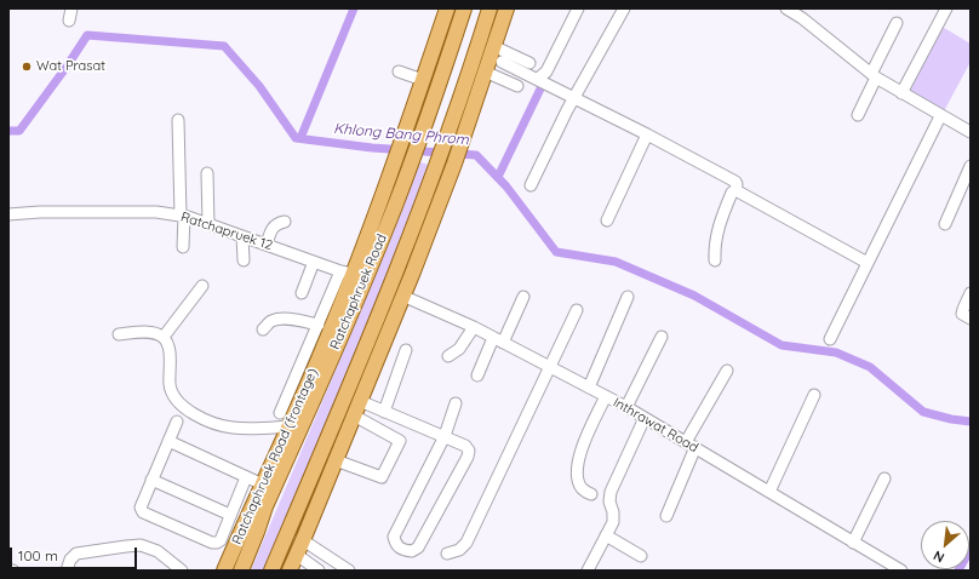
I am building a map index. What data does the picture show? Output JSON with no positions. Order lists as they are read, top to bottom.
{
  "streets": {
    "main road": ["Ratchaphruek Road", "Ratchaphruek Road (frontage)"],
    "street": ["Ratchapruek 12", "Inthrawat Road"]
  },
  "crossings": [
    ["Ratchapruek 12", "Ratchaphruek Road (frontage)"]
  ],
  "water": ["Khlong Bang Phrom"],
  "places": ["Wat Prasat"],
  "scale_bar": "100 m",
  "north": "bottom left"
}
